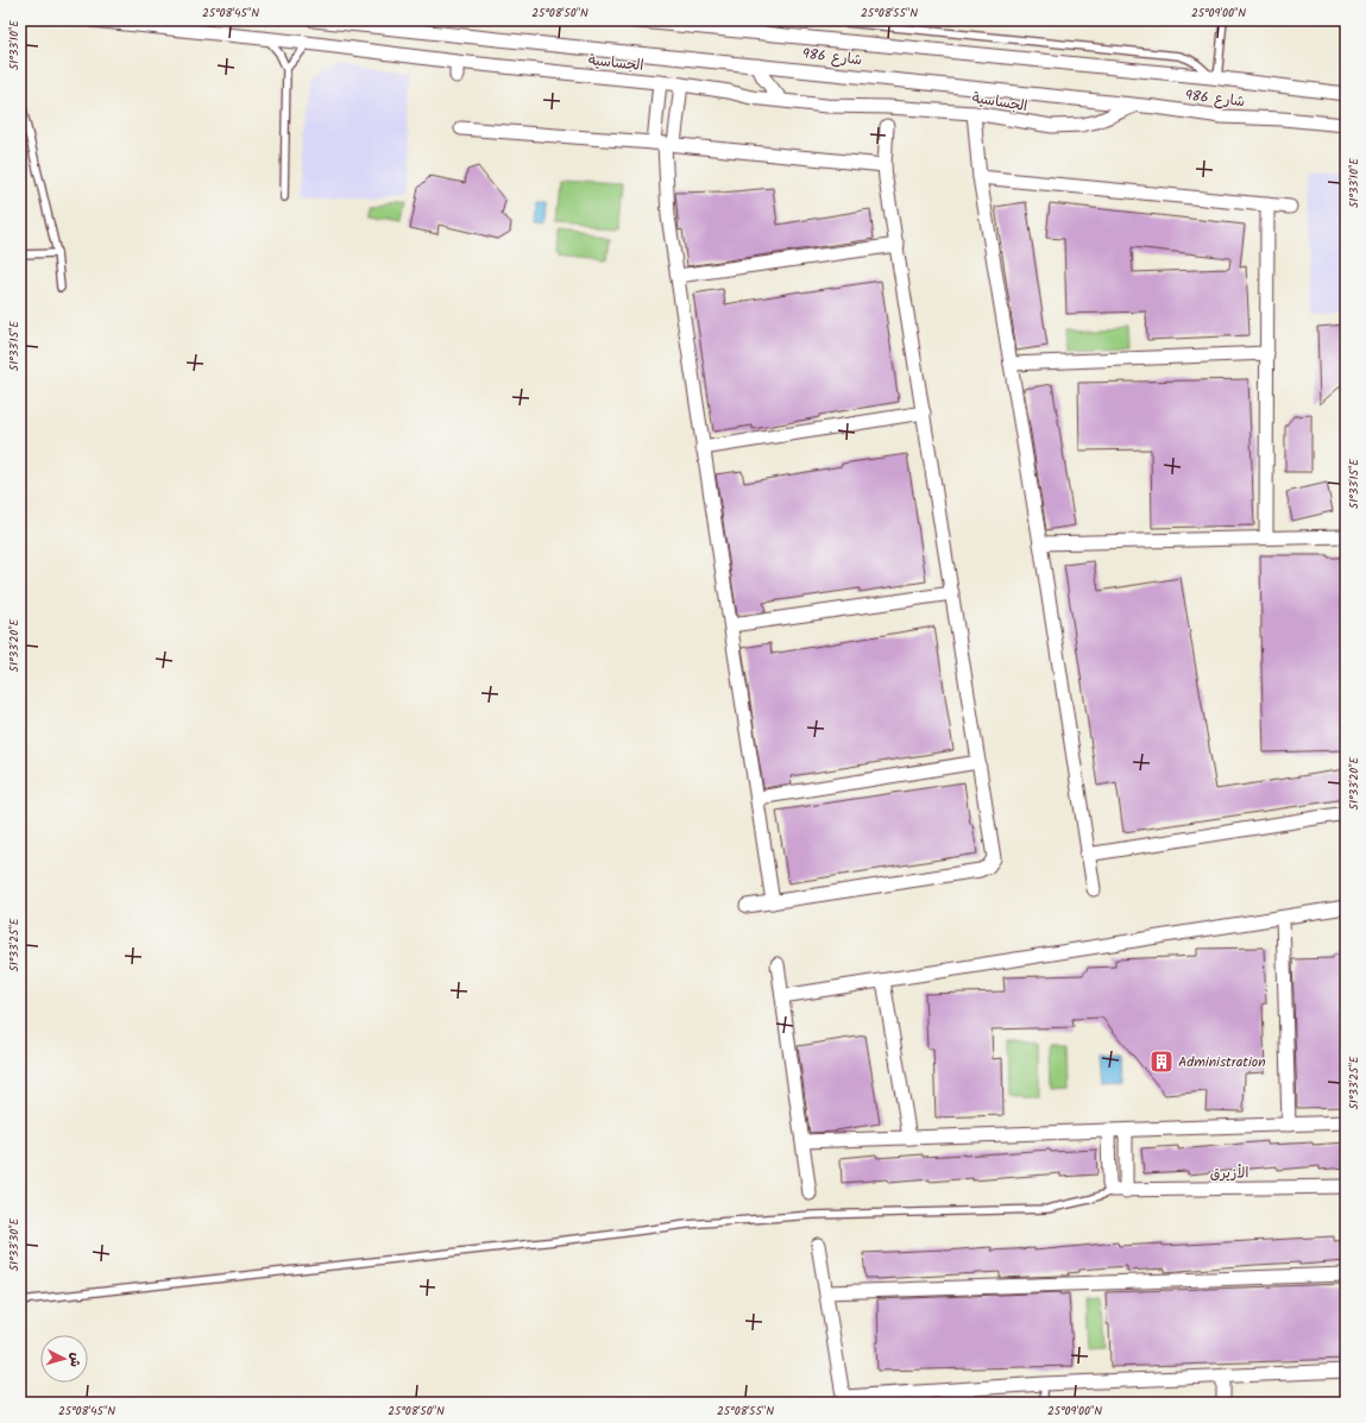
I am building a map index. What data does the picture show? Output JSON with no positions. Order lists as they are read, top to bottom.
{
  "streets": {
    "street": ["شارع 986", "الجساسية", "الأزيرق"]
  },
  "crossings": [
    ["شارع 986", "الجساسية"]
  ],
  "places": {
    "building": ["Administration"]
  },
  "north": "right",
  "coordinates": [
    "25°08'45\"N",
    "25°08'50\"N",
    "25°08'55\"N",
    "25°09'00\"N",
    "51°33'10\"E",
    "51°33'15\"E",
    "51°33'20\"E",
    "51°33'25\"E",
    "51°33'30\"E"
  ]
}
